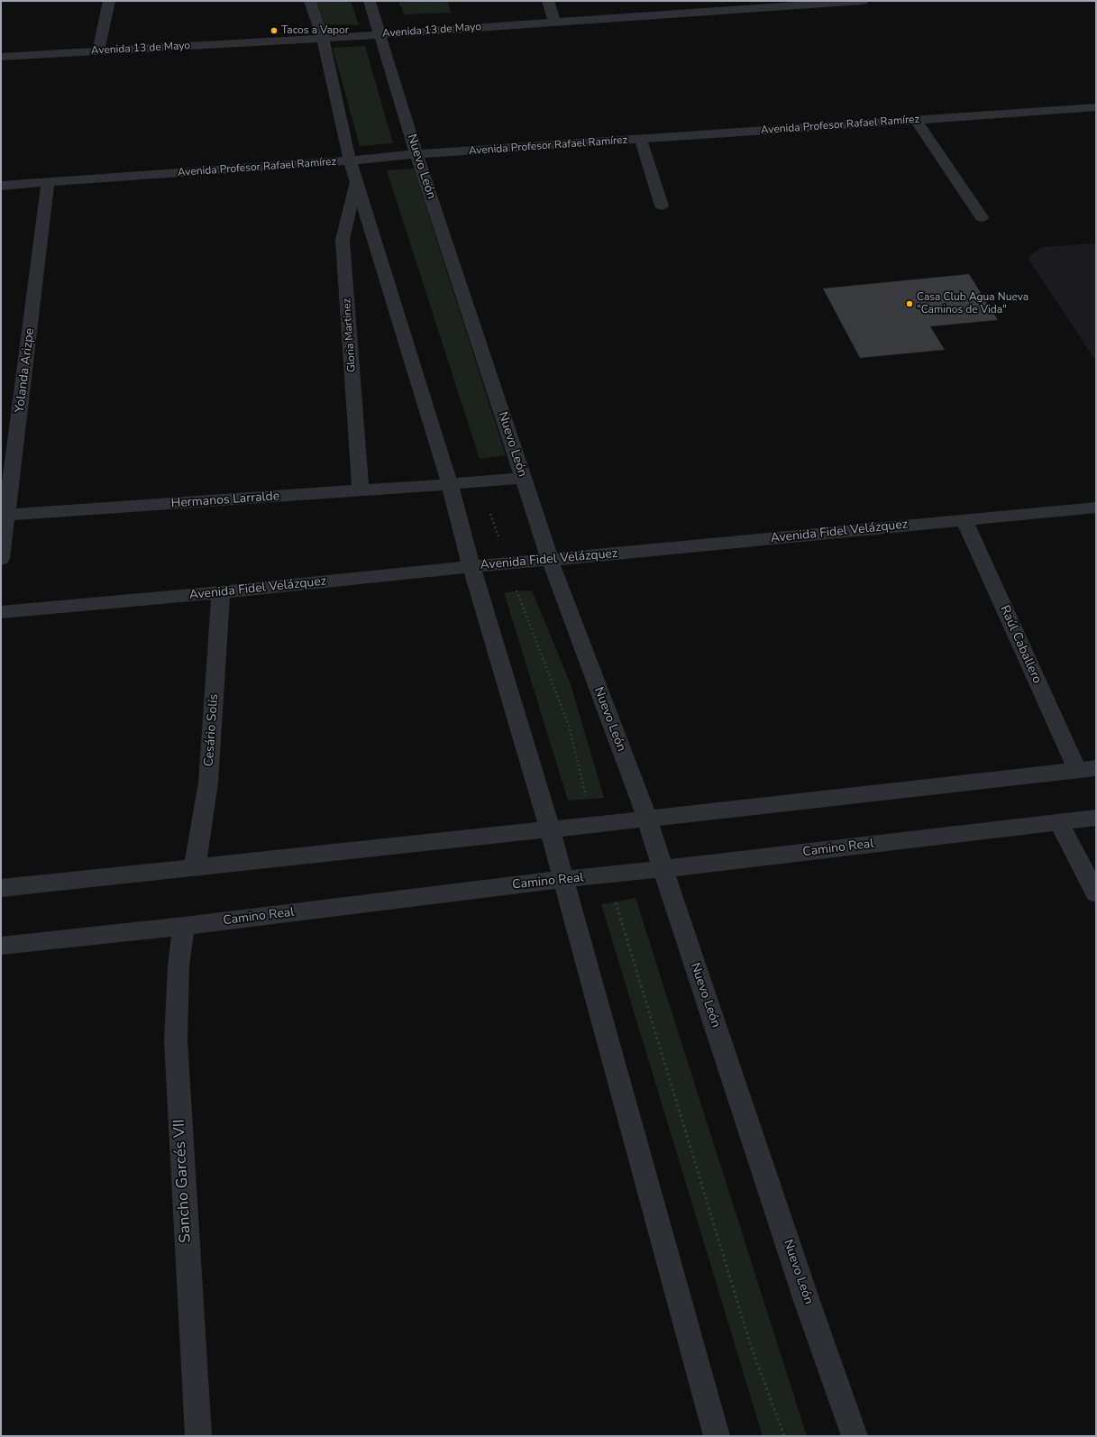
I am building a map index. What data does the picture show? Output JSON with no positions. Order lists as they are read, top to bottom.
{
  "streets": {
    "street": [
      "Avenida 13 de Mayo",
      "Avenida Profesor Rafael Ramírez",
      "Nuevo León",
      "Gloria Martinez",
      "Yolanda Arizpe",
      "Hermanos Larralde",
      "Avenida Fidel Velázquez",
      "Raúl Caballero",
      "Cesário Solís",
      "Camino Real",
      "Sancho Garcés VII"
    ]
  },
  "crossings": [
    ["Avenida 13 de Mayo", "Nuevo León"],
    ["Avenida Profesor Rafael Ramírez", "Nuevo León"],
    ["Avenida Profesor Rafael Ramírez", "Yolanda Arizpe"],
    ["Nuevo León", "Hermanos Larralde"],
    ["Nuevo León", "Avenida Fidel Velázquez"],
    ["Nuevo León", "Camino Real"],
    ["Gloria Martinez", "Hermanos Larralde"],
    ["Yolanda Arizpe", "Hermanos Larralde"],
    ["Avenida Fidel Velázquez", "Raúl Caballero"],
    ["Avenida Fidel Velázquez", "Cesário Solís"],
    ["Camino Real", "Sancho Garcés VII"]
  ],
  "places": ["Tacos a Vapor", "Casa Club Agua Nueva \"Caminos de Vida\""]
}
